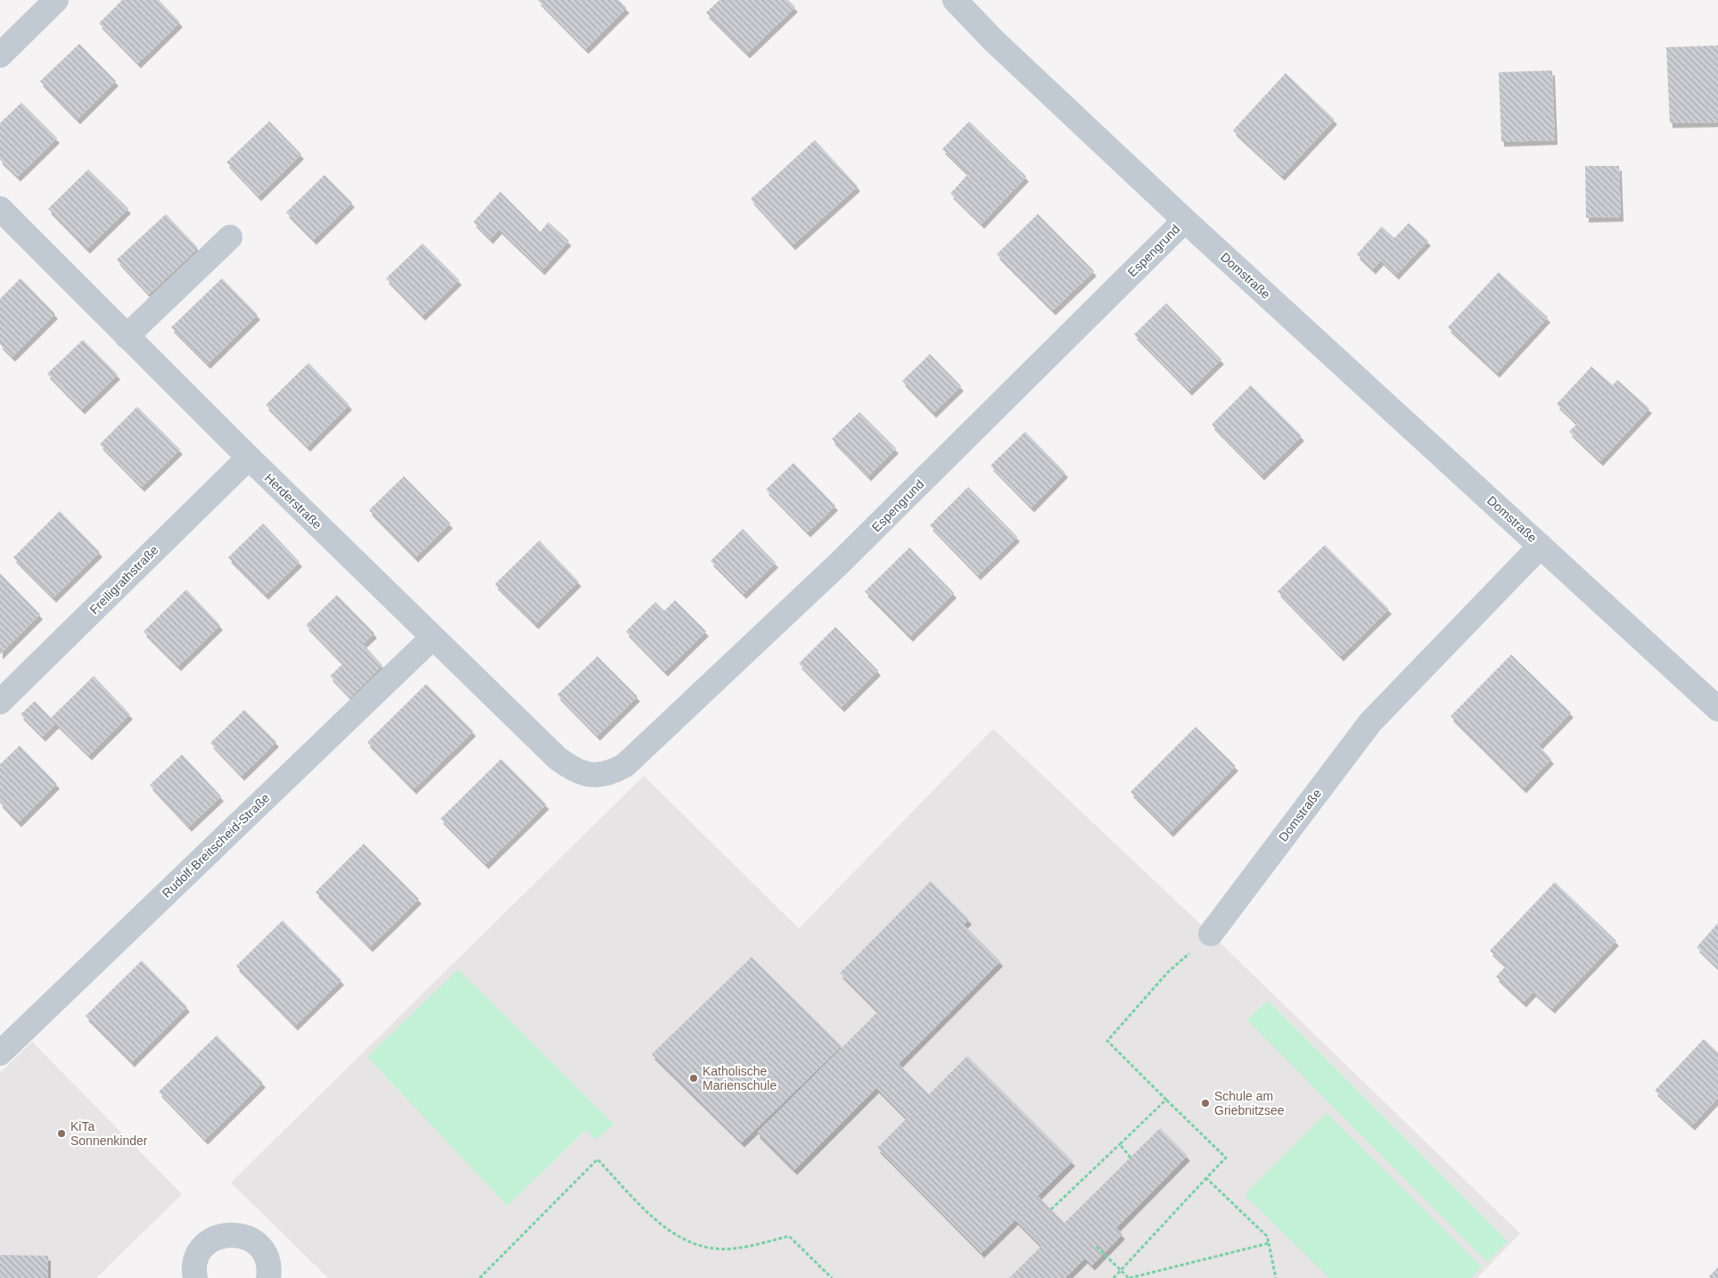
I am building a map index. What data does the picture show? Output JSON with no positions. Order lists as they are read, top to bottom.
{
  "streets": {
    "street": [
      "Espengrund",
      "Domstraße",
      "Herderstraße",
      "Freiligrathstraße",
      "Rudolf-Breitscheid-Straße"
    ]
  },
  "crossings": [
    ["Espengrund", "Domstraße"],
    ["Espengrund", "Herderstraße"],
    ["Herderstraße", "Freiligrathstraße"],
    ["Herderstraße", "Rudolf-Breitscheid-Straße"]
  ],
  "places": ["Katholische Marienschule", "Schule am Griebnitzsee", "KiTa Sonnenkinder"]
}
